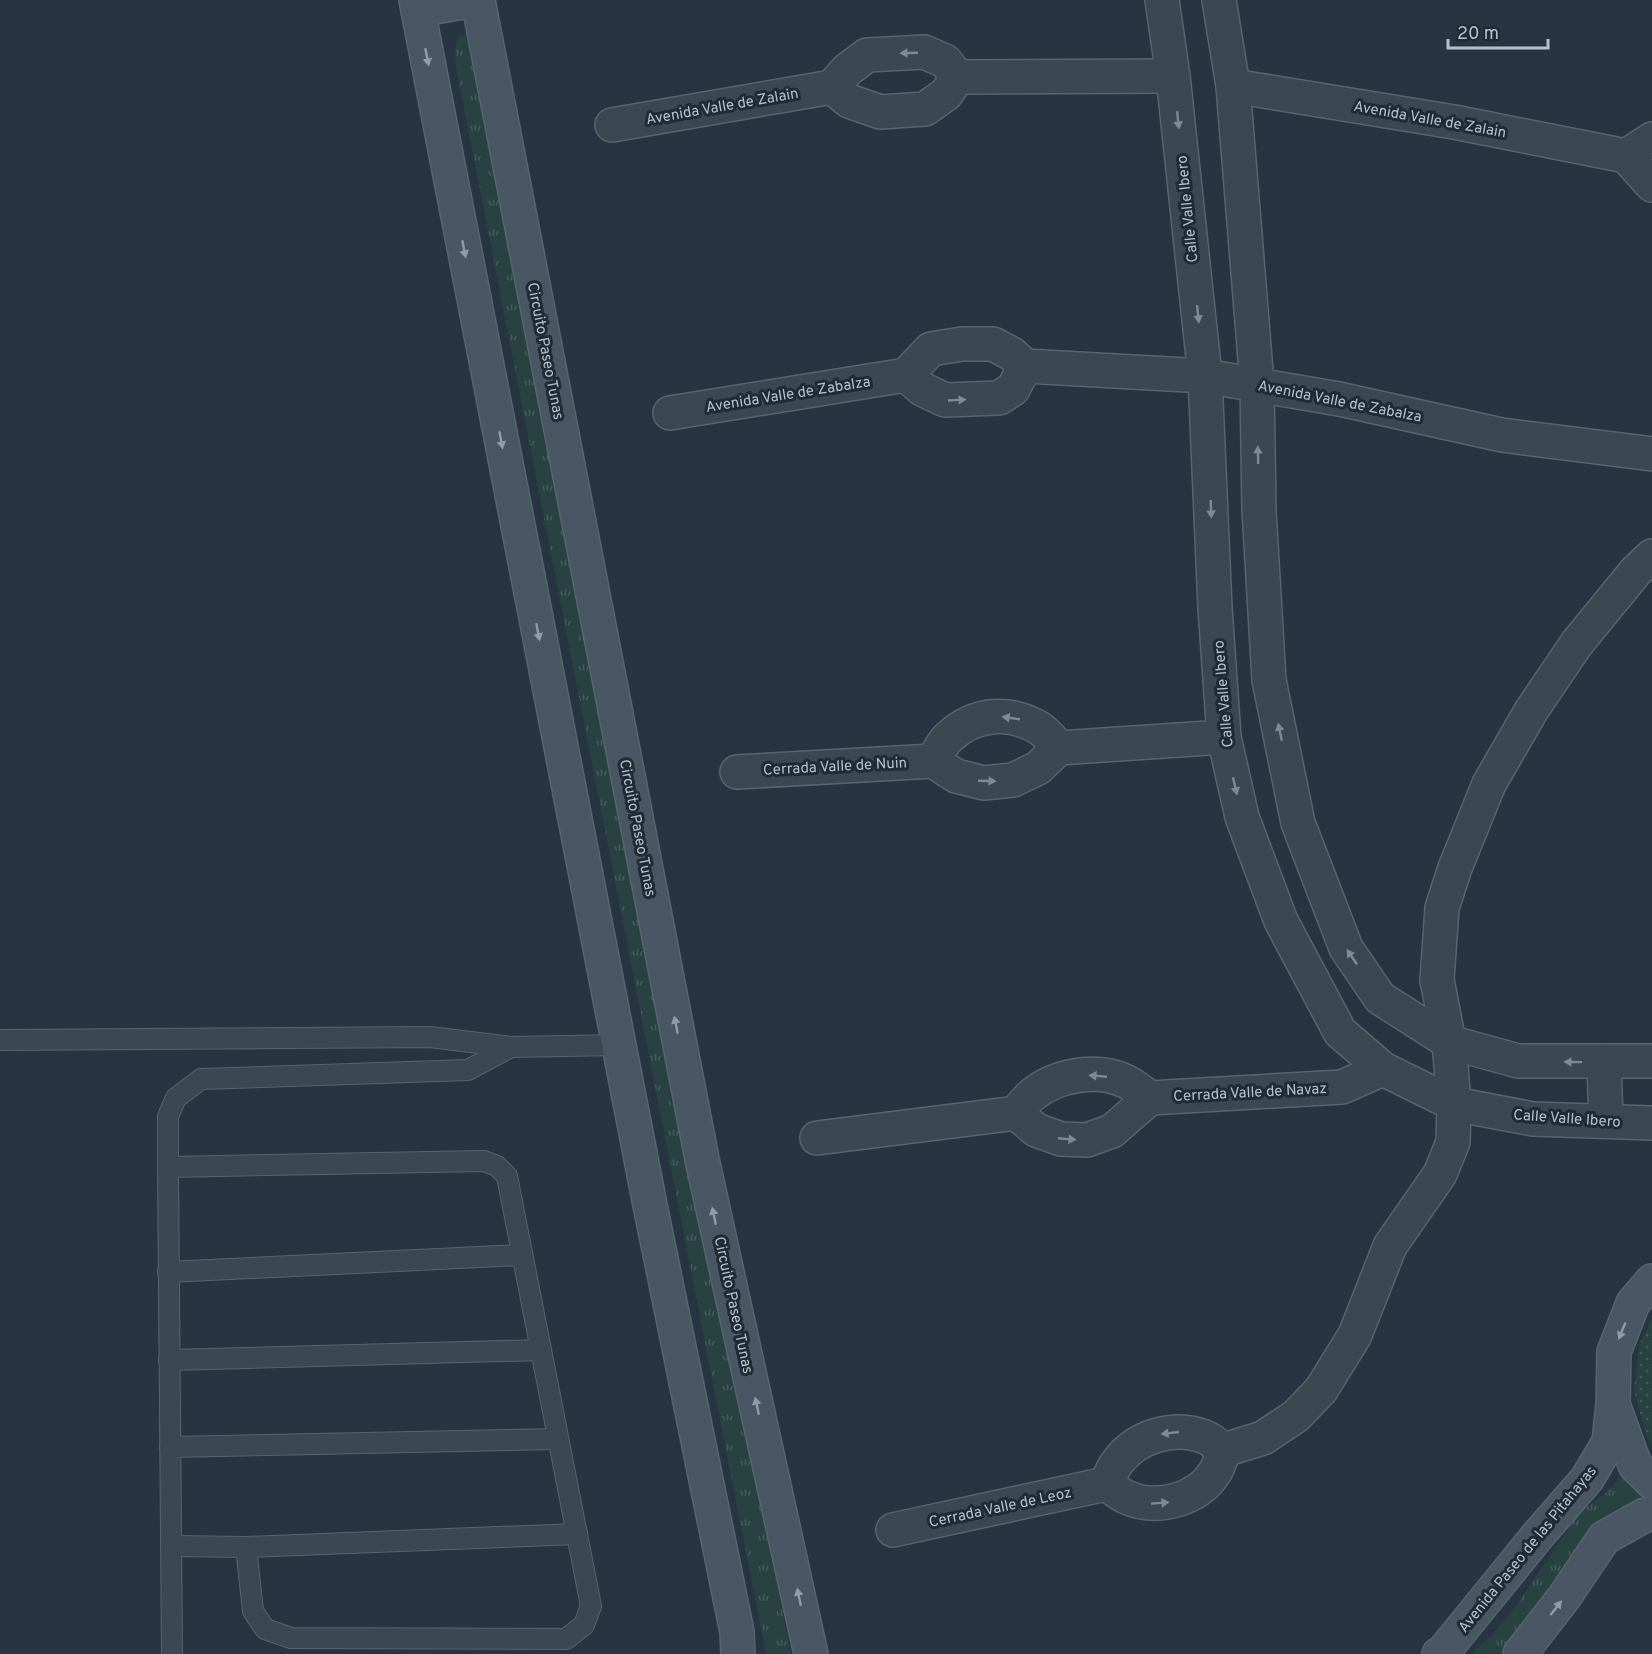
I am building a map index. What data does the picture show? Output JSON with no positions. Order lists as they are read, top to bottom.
{
  "streets": {
    "street": [
      "Avenida Valle de Zalain",
      "Calle Valle Ibero",
      "Circuito Paseo Tunas",
      "Avenida Valle de Zabalza",
      "Cerrada Valle de Nuin",
      "Cerrada Valle de Navaz",
      "Cerrada Valle de Leoz",
      "Avenida Paseo de las Pitahayas"
    ]
  },
  "crossings": [
    ["Calle Valle Ibero", "Avenida Valle de Zabalza"],
    ["Calle Valle Ibero", "Cerrada Valle de Navaz"]
  ],
  "scale_bar": "20 m"
}
